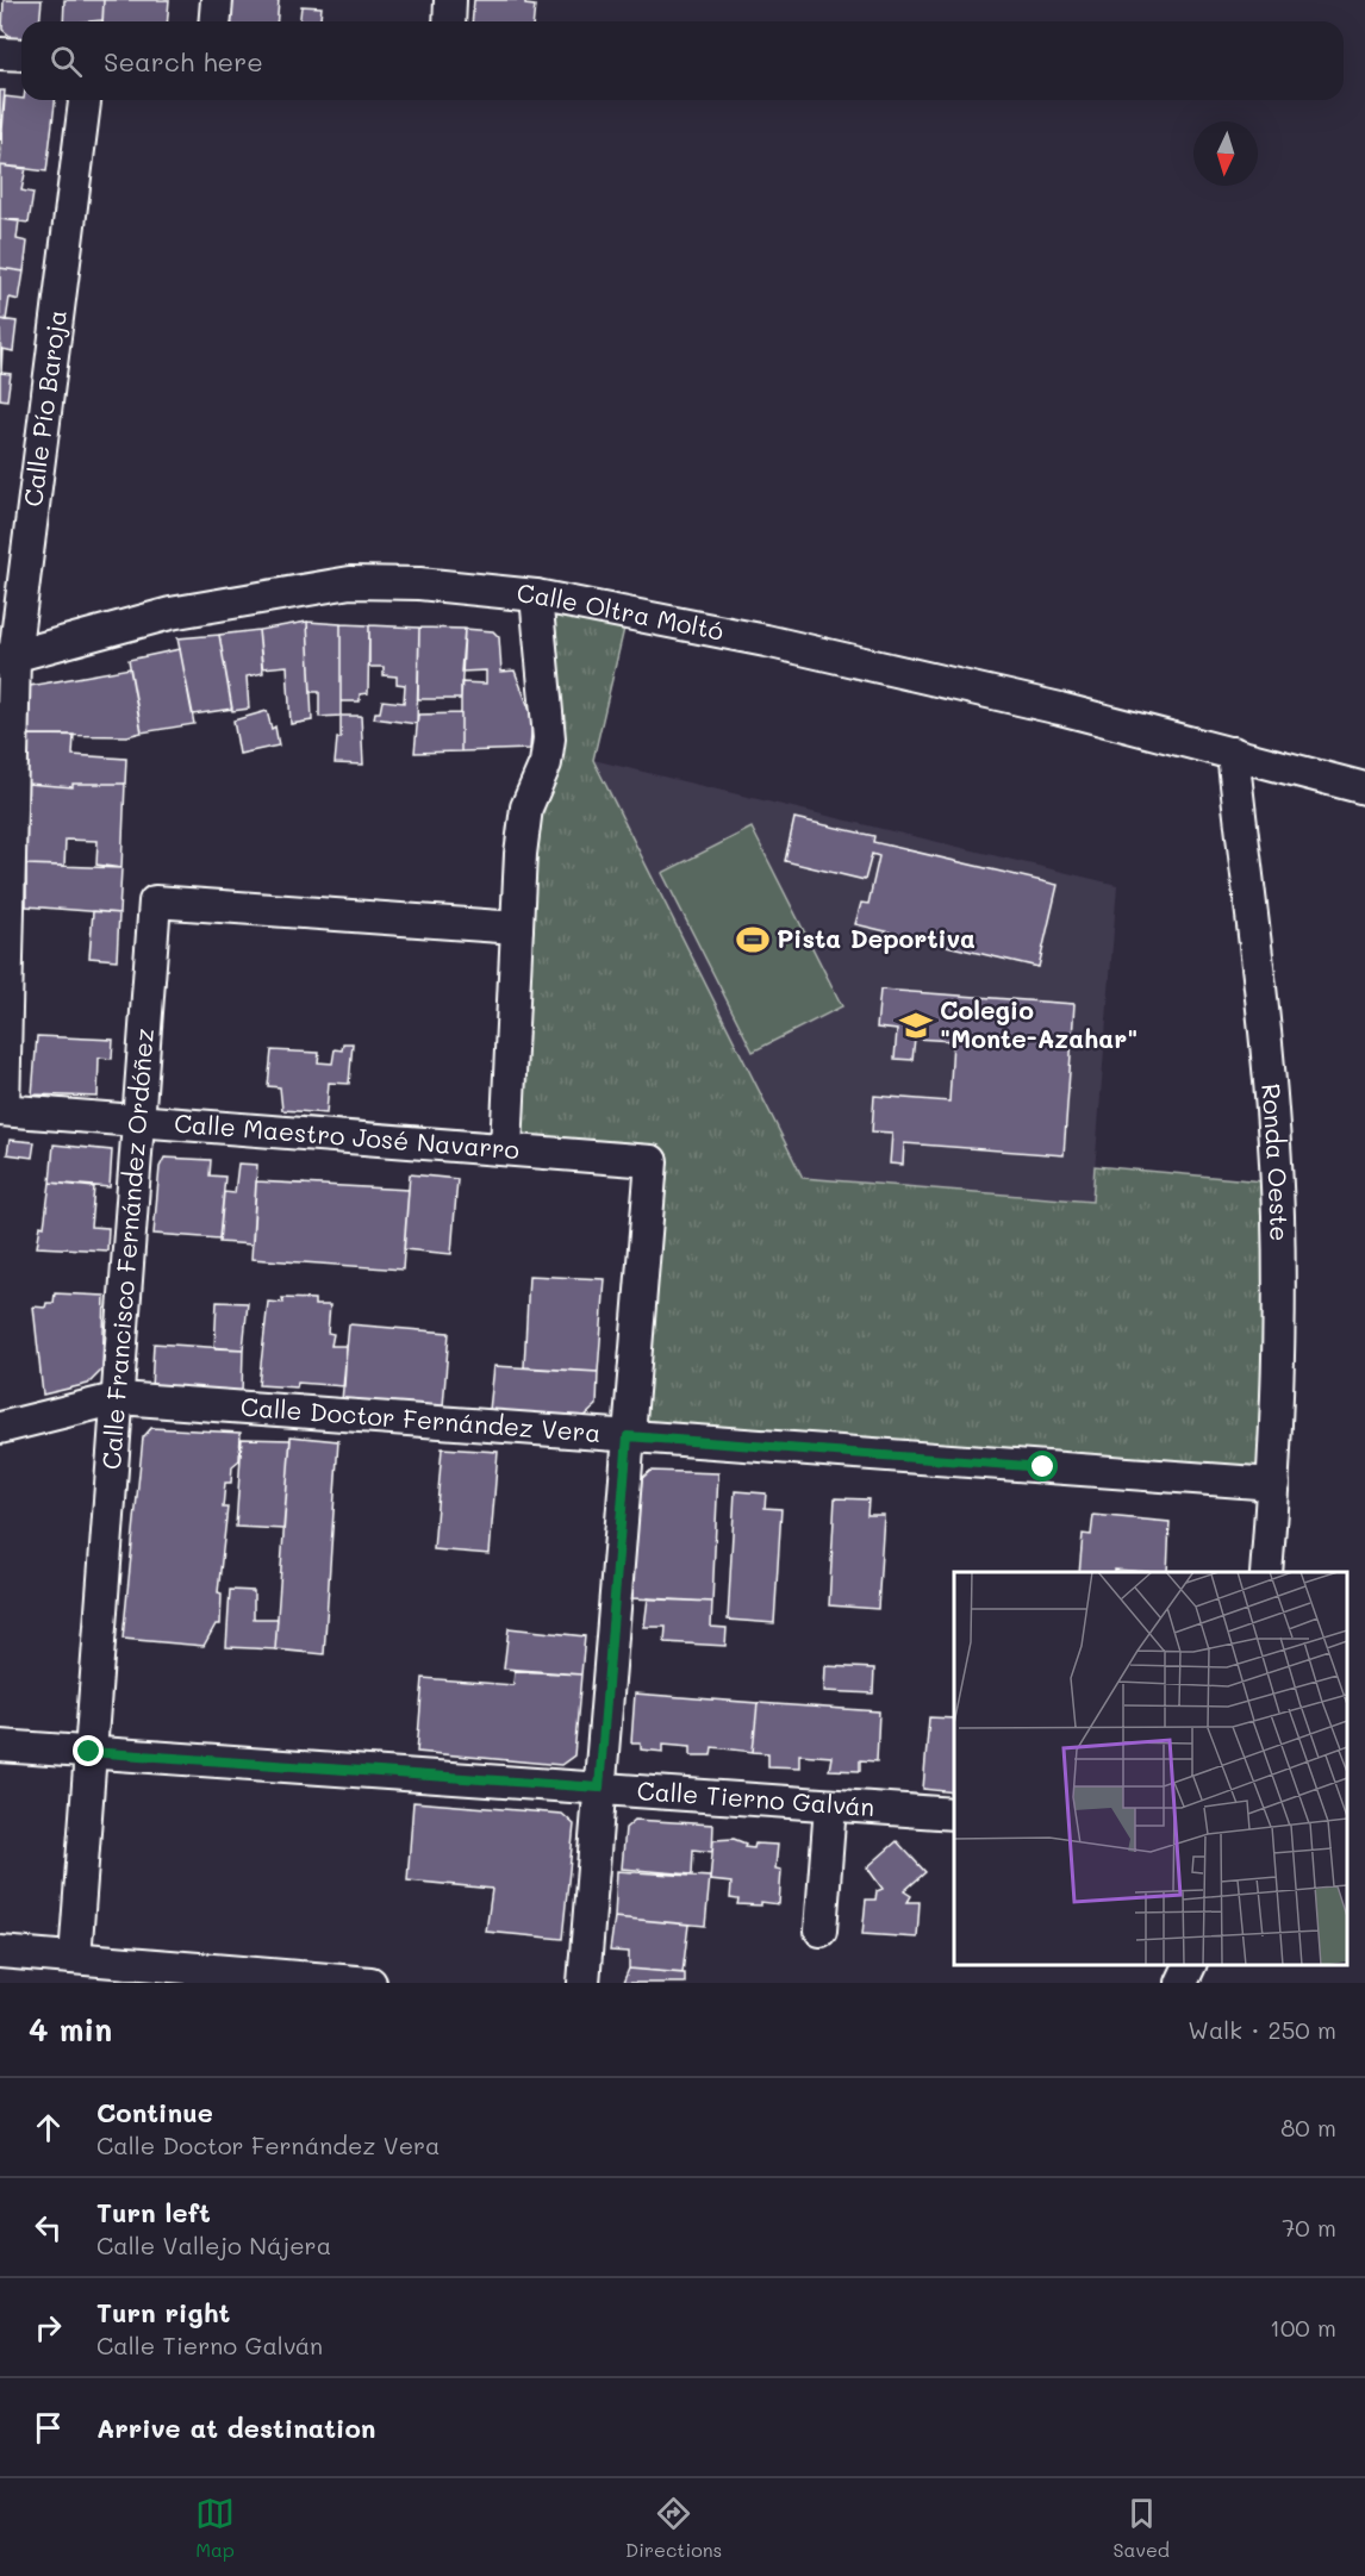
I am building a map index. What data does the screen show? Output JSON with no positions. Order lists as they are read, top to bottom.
{
  "streets": {
    "street": [
      "Calle Pío Baroja",
      "Calle Oltra Moltó",
      "Calle Maestro José Navarro",
      "Ronda Oeste",
      "Calle Francisco Fernández Ordóñez",
      "Calle Doctor Fernández Vera",
      "Calle Tierno Galván"
    ]
  },
  "crossings": [
    ["Calle Pío Baroja", "Calle Oltra Moltó"],
    ["Calle Pío Baroja", "Calle Maestro José Navarro"],
    ["Calle Oltra Moltó", "Ronda Oeste"],
    ["Calle Maestro José Navarro", "Calle Francisco Fernández Ordóñez"],
    ["Calle Maestro José Navarro", "Calle Doctor Fernández Vera"],
    ["Ronda Oeste", "Calle Doctor Fernández Vera"],
    ["Calle Francisco Fernández Ordóñez", "Calle Doctor Fernández Vera"],
    ["Calle Francisco Fernández Ordóñez", "Calle Tierno Galván"]
  ],
  "places": {
    "sports": ["Pista Deportiva"],
    "school or university": ["Colegio \"Monte-Azahar\""]
  },
  "north": "bottom",
  "page": {
    "search": "Search here",
    "heading": ["4 min", "Walk · 250 m"],
    "list": [
      ["Continue", "Calle Doctor Fernández Vera", "80 m"],
      ["Turn left", "Calle Vallejo Nájera", "70 m"],
      ["Turn right", "Calle Tierno Galván", "100 m"],
      "Arrive at destination"
    ],
    "nav": ["Map", "Directions", "Saved"]
  }
}
